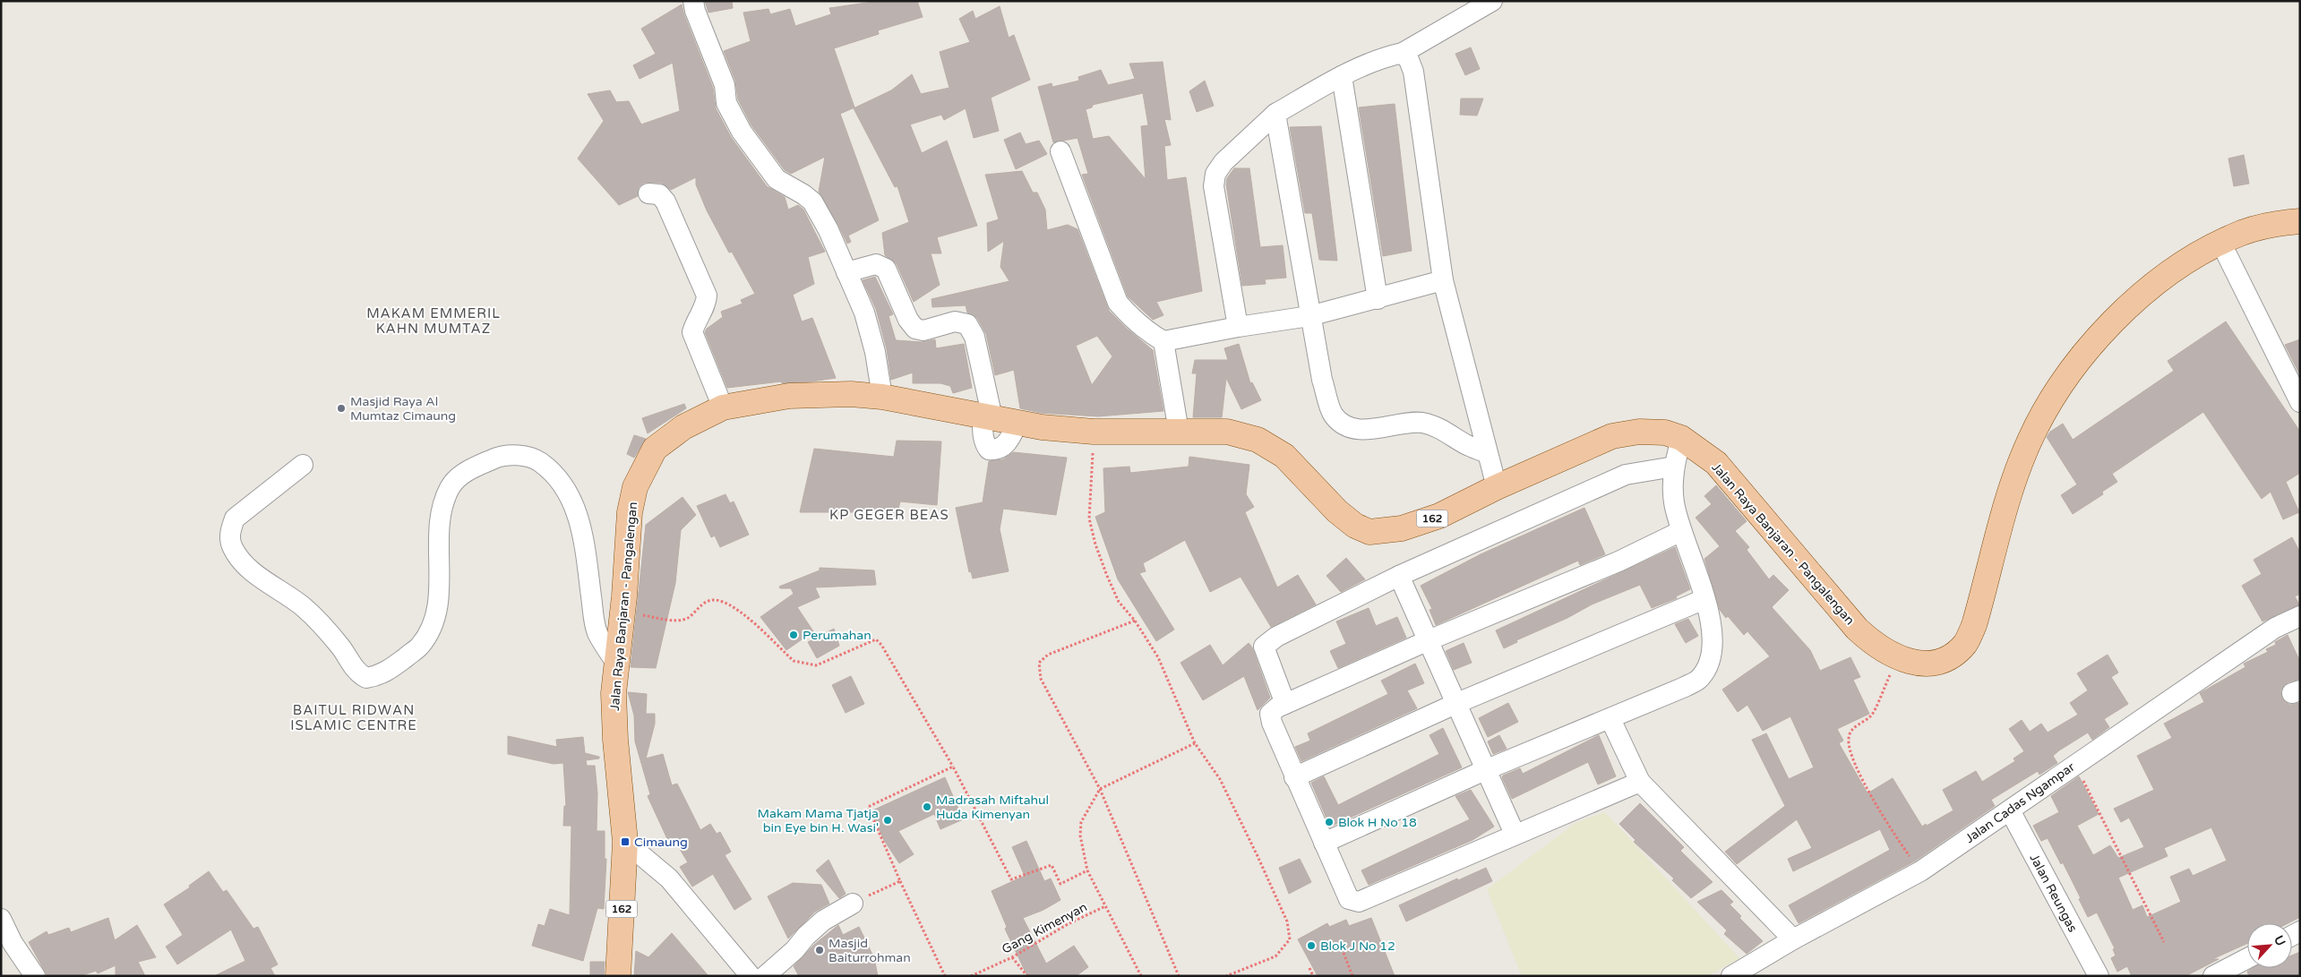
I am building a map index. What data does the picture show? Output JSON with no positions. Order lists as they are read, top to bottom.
{
  "streets": {
    "main road": ["162", "Jalan Raya Banjaran - Pangalengan"],
    "street": ["Jalan Cadas Ngampar", "Jalan Reungas"],
    "path": ["Gang Kimenyan"]
  },
  "crossings": [
    ["Jalan Cadas Ngampar", "Jalan Reungas"]
  ],
  "districts": ["MAKAM EMMERIL KAHN MUMTAZ", "KP GEGER BEAS", "BAITUL RIDWAN ISLAMIC CENTRE"],
  "places": {
    "other": [
      "Masjid Raya Al Mumtaz Cimaung",
      "Perumahan",
      "Madrasah Miftahul Huda Kimenyan",
      "Makam Mama Tjatja bin Eye bin H. Wasi'",
      "Blok H No 18",
      "Blok J No 12",
      "Masjid Baiturrohman"
    ],
    "transit": ["Cimaung"]
  },
  "north": "top right"
}
